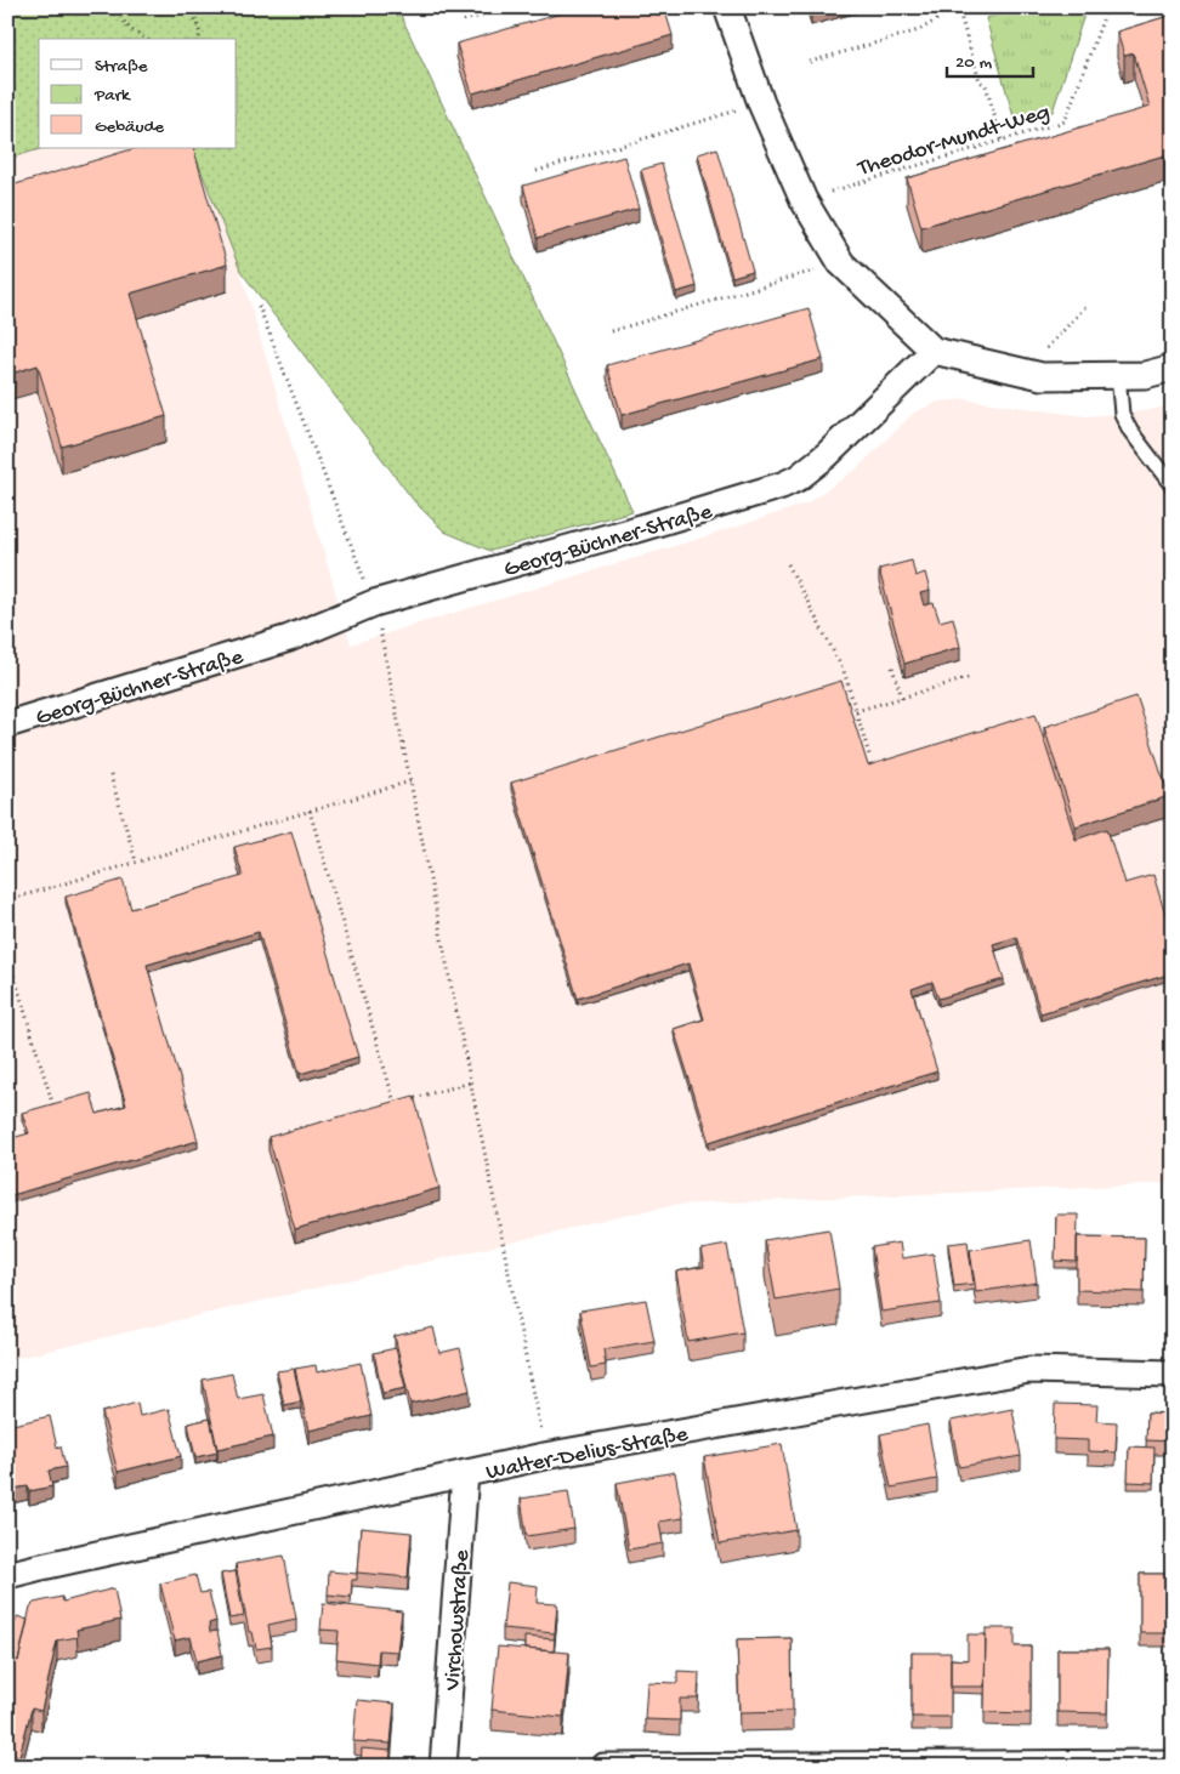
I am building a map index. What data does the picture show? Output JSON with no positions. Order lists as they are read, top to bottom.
{
  "streets": {
    "street": ["Georg-Büchner-Straße", "Walter-Delius-Straße", "Virchowstraße"],
    "path": ["Theodor-Mundt-Weg"]
  },
  "crossings": [
    ["Walter-Delius-Straße", "Virchowstraße"]
  ],
  "legend": ["Straße", "Park", "Gebäude"],
  "scale_bar": "20 m"
}
